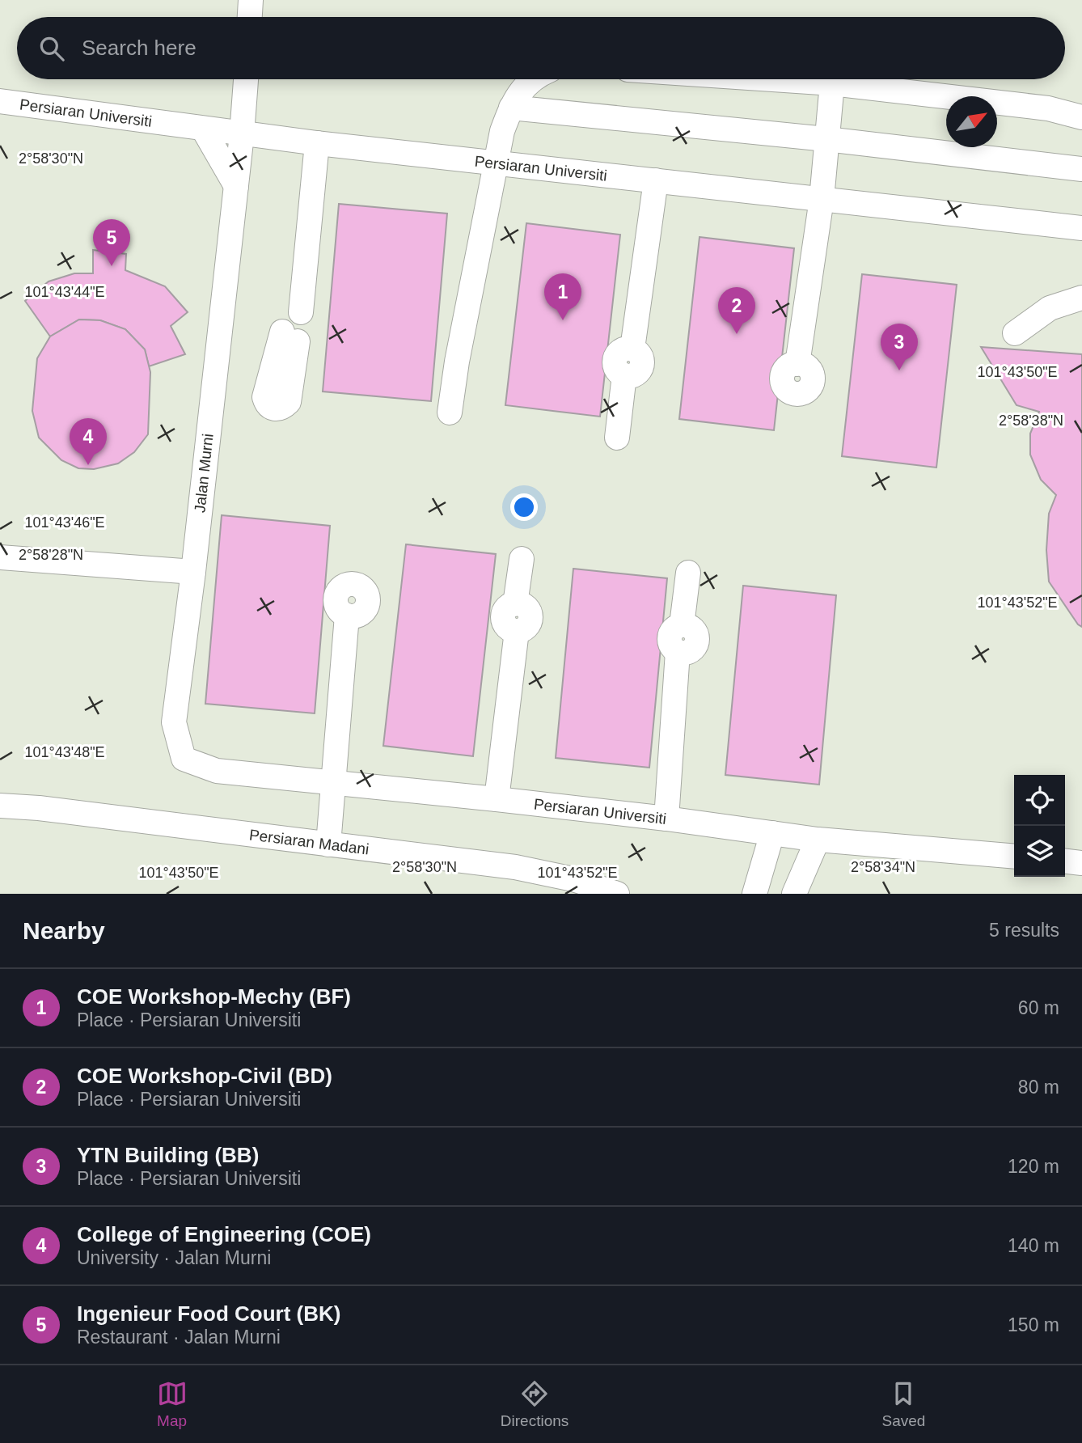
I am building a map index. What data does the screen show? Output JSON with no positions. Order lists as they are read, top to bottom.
{
  "streets": {
    "street": ["Persiaran Universiti", "Jalan Murni", "Persiaran Madani"]
  },
  "crossings": [
    ["Persiaran Universiti", "Jalan Murni"]
  ],
  "north": "top right",
  "page": {
    "search": "Search here",
    "pins": [
      "5",
      "1",
      "2",
      "3",
      "4"
    ],
    "heading": ["Nearby", "5 results"],
    "list": [
      {
        "mark": "1",
        "name": "COE Workshop-Mechy (BF)",
        "note": "Place · Persiaran Universiti",
        "value": "60 m"
      },
      {
        "mark": "2",
        "name": "COE Workshop-Civil (BD)",
        "note": "Place · Persiaran Universiti",
        "value": "80 m"
      },
      {
        "mark": "3",
        "name": "YTN Building (BB)",
        "note": "Place · Persiaran Universiti",
        "value": "120 m"
      },
      {
        "mark": "4",
        "name": "College of Engineering (COE)",
        "note": "University · Jalan Murni",
        "value": "140 m"
      },
      {
        "mark": "5",
        "name": "Ingenieur Food Court (BK)",
        "note": "Restaurant · Jalan Murni",
        "value": "150 m"
      }
    ],
    "nav": ["Map", "Directions", "Saved"]
  },
  "coordinates": [
    "2°58'30\"N",
    "101°43'44\"E",
    "101°43'50\"E",
    "2°58'38\"N",
    "101°43'46\"E",
    "2°58'28\"N",
    "101°43'52\"E",
    "101°43'48\"E",
    "2°58'34\"N"
  ]
}
